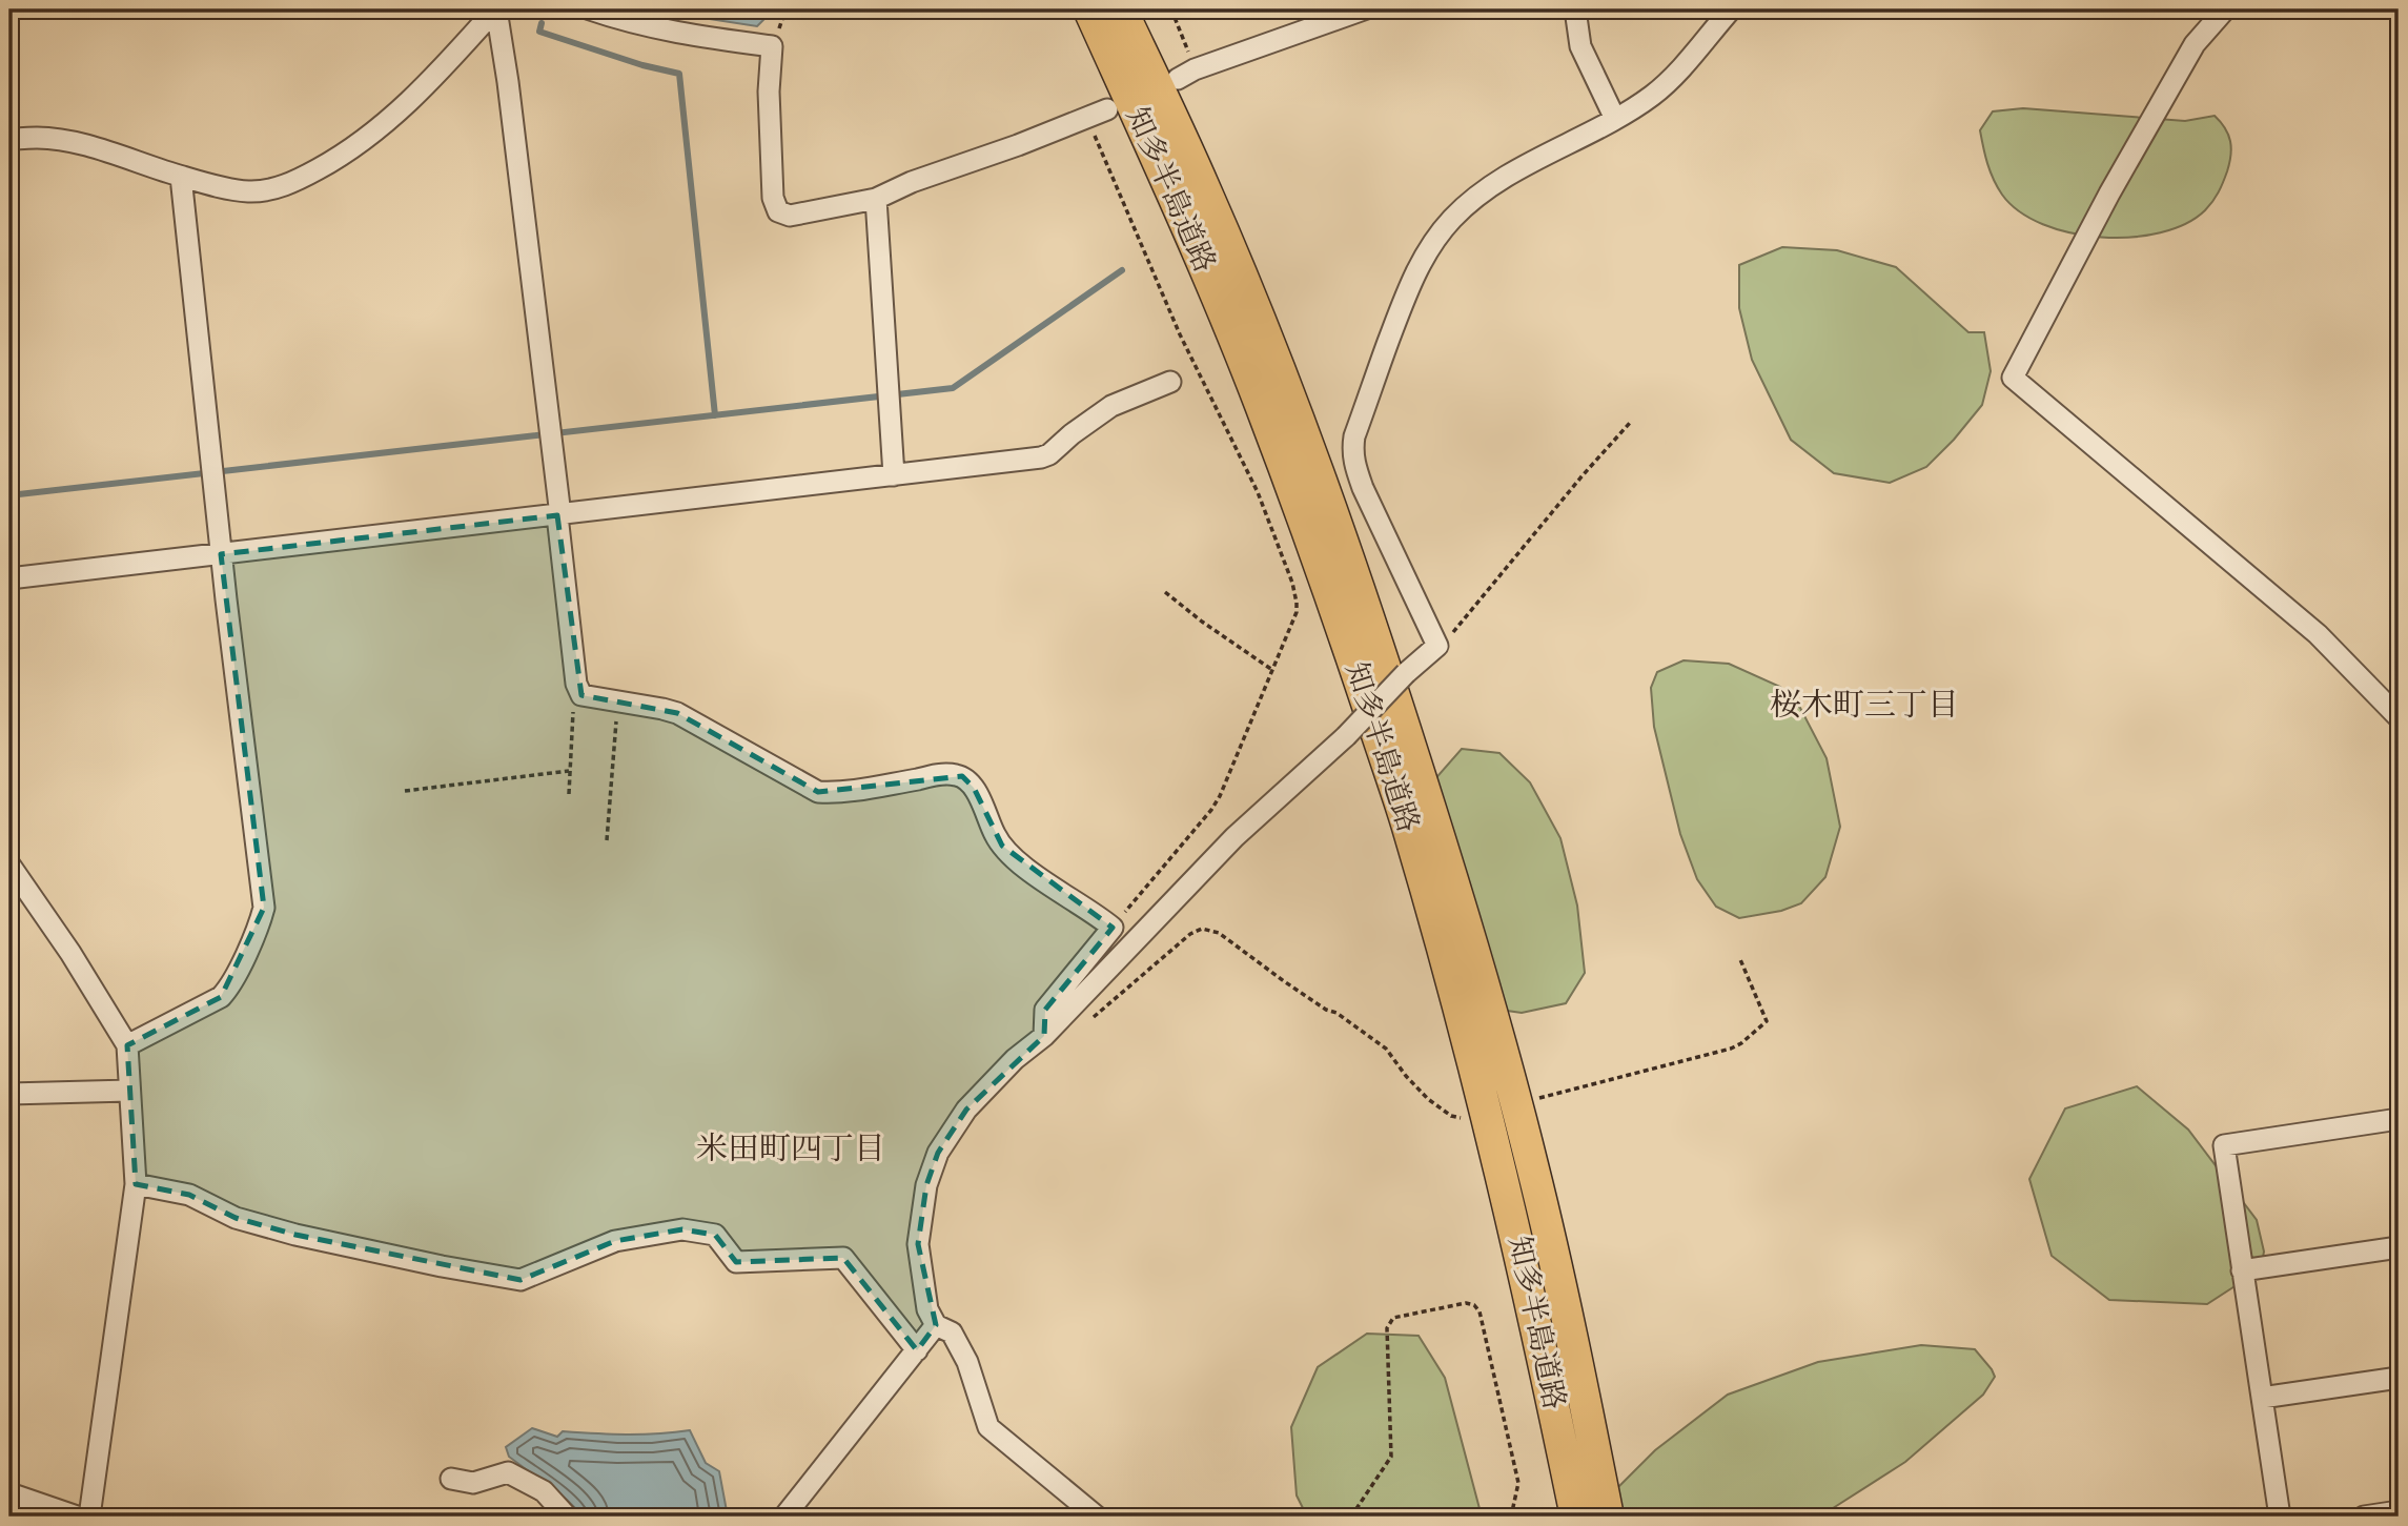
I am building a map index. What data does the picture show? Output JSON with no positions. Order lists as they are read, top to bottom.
{
  "streets": {
    "highway": ["知多半島道路"]
  },
  "districts": ["桜木町三丁目", "米田町四丁目"]
}
